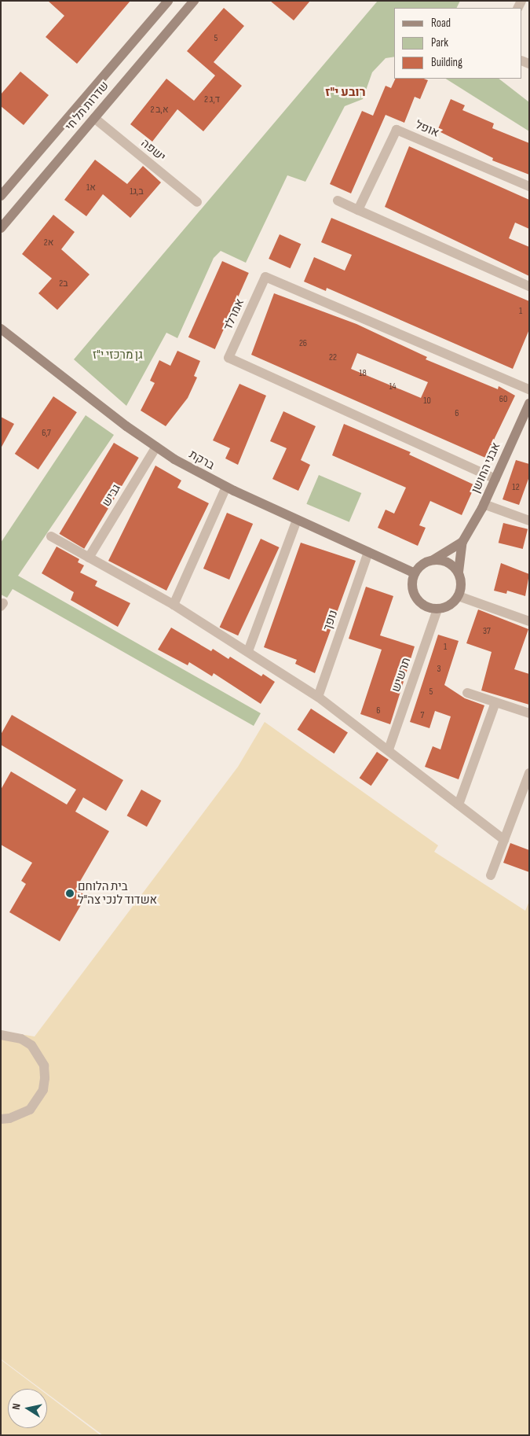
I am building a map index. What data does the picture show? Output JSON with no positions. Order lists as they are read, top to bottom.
{
  "streets": {
    "street": [
      "שדרות תל חי",
      "אופל",
      "ישפה",
      "אמרלד",
      "ברקת",
      "אבני החושן",
      "גביש",
      "נופך",
      "תרשיש"
    ]
  },
  "crossings": [
    ["שדרות תל חי", "ישפה"],
    ["אמרלד", "אבני החושן"],
    ["ברקת", "אבני החושן"],
    ["ברקת", "גביש"],
    ["ברקת", "נופך"],
    ["ברקת", "תרשיש"],
    ["אבני החושן", "תרשיש"]
  ],
  "districts": ["רובע י\"ז"],
  "parks": ["גן מרכזי י\"ז"],
  "places": ["בית הלוחם אשדוד לנכי צה\"ל"],
  "house_numbers": [
    "5",
    "2 ד,ג",
    "2 א,ב",
    "1א",
    "1ב,ג",
    "2א",
    "2ב",
    "1",
    "26",
    "22",
    "18",
    "14",
    "60",
    "10",
    "6",
    "6,7",
    "12",
    "37",
    "1",
    "3",
    "5",
    "6",
    "7"
  ],
  "legend": ["Road", "Park", "Building"],
  "north": "left"
}
